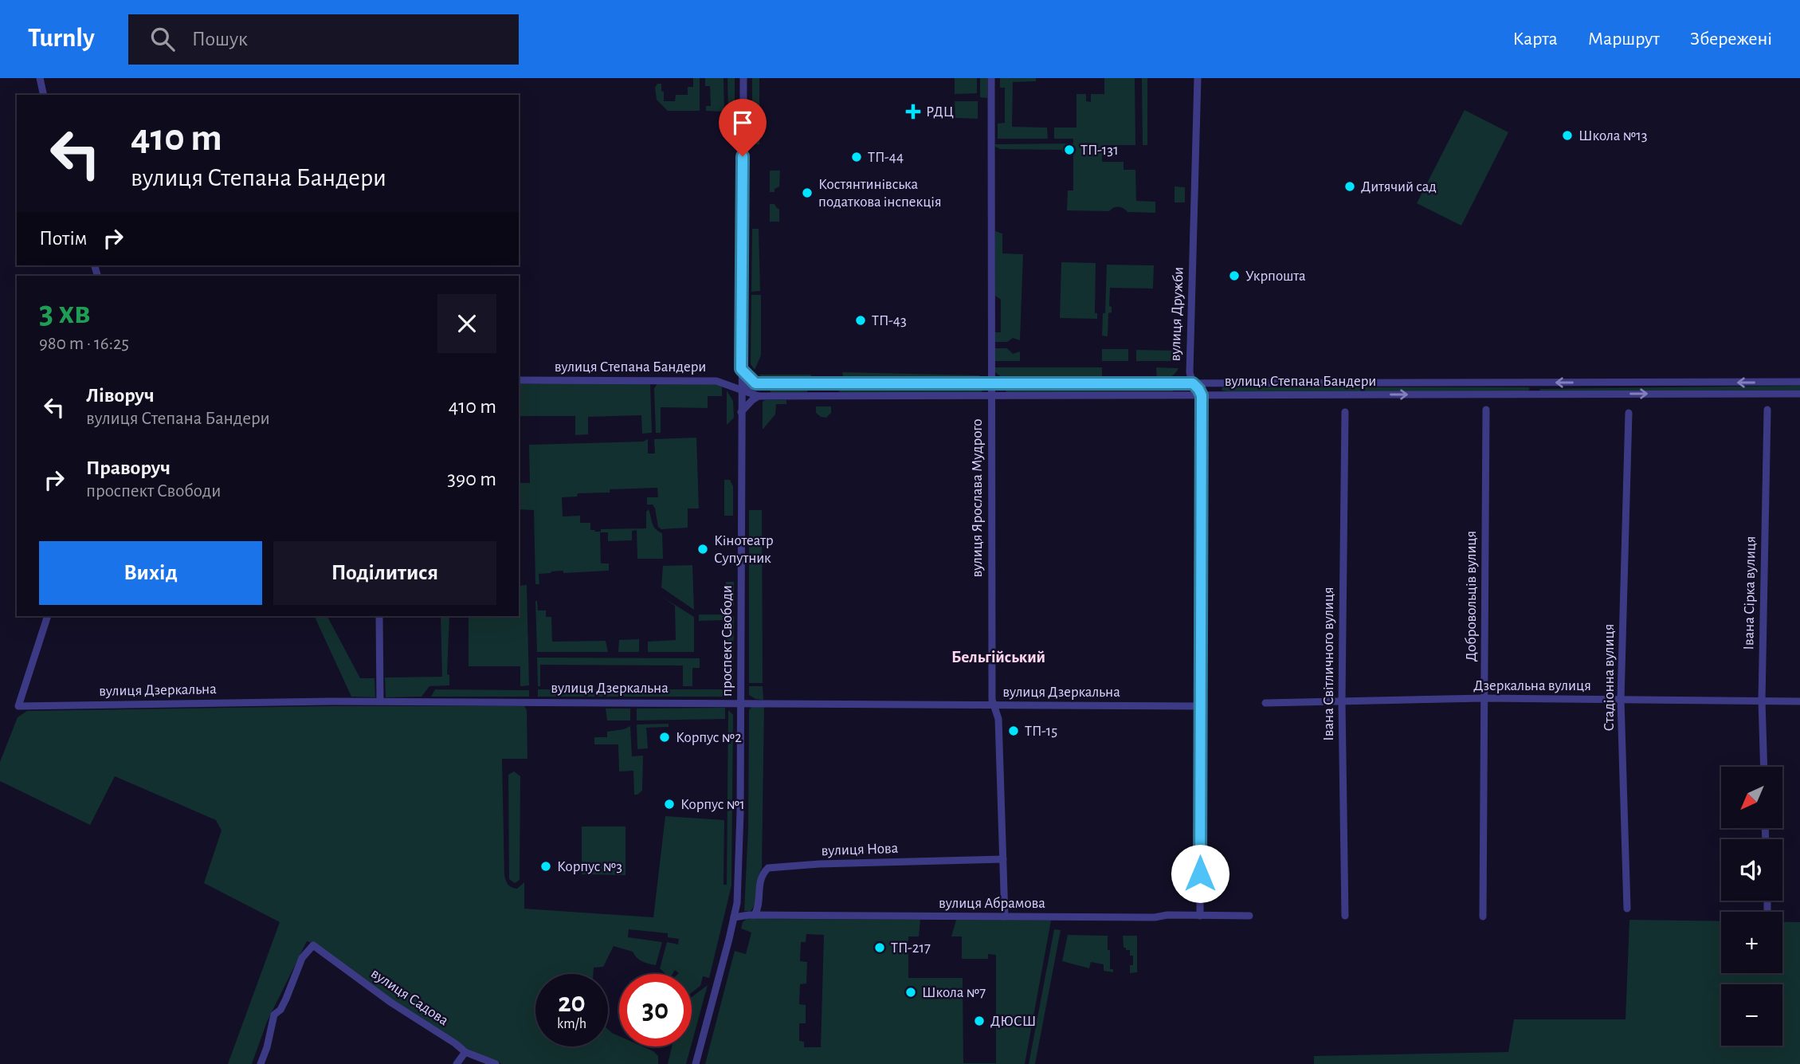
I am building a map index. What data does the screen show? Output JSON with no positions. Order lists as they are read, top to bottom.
{
  "streets": {
    "street": [
      "вулиця Дружби",
      "вулиця Степана Бандери",
      "вулиця Ярослава Мудрого",
      "Івана Сірка вулиця",
      "Добровольців вулиця",
      "проспект Свободи",
      "Івана Світличного вулиця",
      "Стадіонна вулиця",
      "Дзеркальна вулиця",
      "вулиця Дзеркальна",
      "вулиця Нова",
      "вулиця Абрамова",
      "вулиця Садова"
    ]
  },
  "crossings": [
    ["вулиця Дружби", "вулиця Степана Бандери"],
    ["вулиця Степана Бандери", "вулиця Ярослава Мудрого"],
    ["вулиця Степана Бандери", "проспект Свободи"],
    ["вулиця Ярослава Мудрого", "вулиця Дзеркальна"],
    ["вулиця Ярослава Мудрого", "вулиця Нова"],
    ["вулиця Ярослава Мудрого", "вулиця Абрамова"],
    ["Івана Сірка вулиця", "Дзеркальна вулиця"],
    ["Добровольців вулиця", "Дзеркальна вулиця"],
    ["проспект Свободи", "вулиця Дзеркальна"],
    ["проспект Свободи", "вулиця Абрамова"],
    ["Івана Світличного вулиця", "Дзеркальна вулиця"],
    ["Стадіонна вулиця", "Дзеркальна вулиця"],
    ["вулиця Нова", "вулиця Абрамова"]
  ],
  "districts": ["Бельгійський"],
  "places": {
    "health": ["РДЦ"],
    "other": [
      "Школа №13",
      "ТП-131",
      "ТП-44",
      "Дитячий сад",
      "Костянтинівська податкова інспекція",
      "Укрпошта",
      "ТП-43",
      "Кінотеатр Супутник",
      "ТП-15",
      "Корпус №2",
      "Корпус №1",
      "Корпус №3",
      "ТП-217",
      "Школа №7",
      "ДЮСШ"
    ]
  },
  "north": "bottom left",
  "page": {
    "header": "Turnly",
    "search": "Пошук",
    "nav": ["Карта", "Маршрут", "Збережені"],
    "turn": ["410 m", "вулиця Степана Бандери"],
    "then": "Потім",
    "heading": ["3 хв", "980 m · 16:25"],
    "list": [
      {
        "name": "Ліворуч",
        "note": "вулиця Степана Бандери",
        "value": "410 m"
      },
      {
        "name": "Праворуч",
        "note": "проспект Свободи",
        "value": "390 m"
      }
    ],
    "buttons": ["Вихід", "Поділитися"],
    "map_buttons": ["+", "−"],
    "speed": "20 km/h",
    "limit": "30"
  }
}
